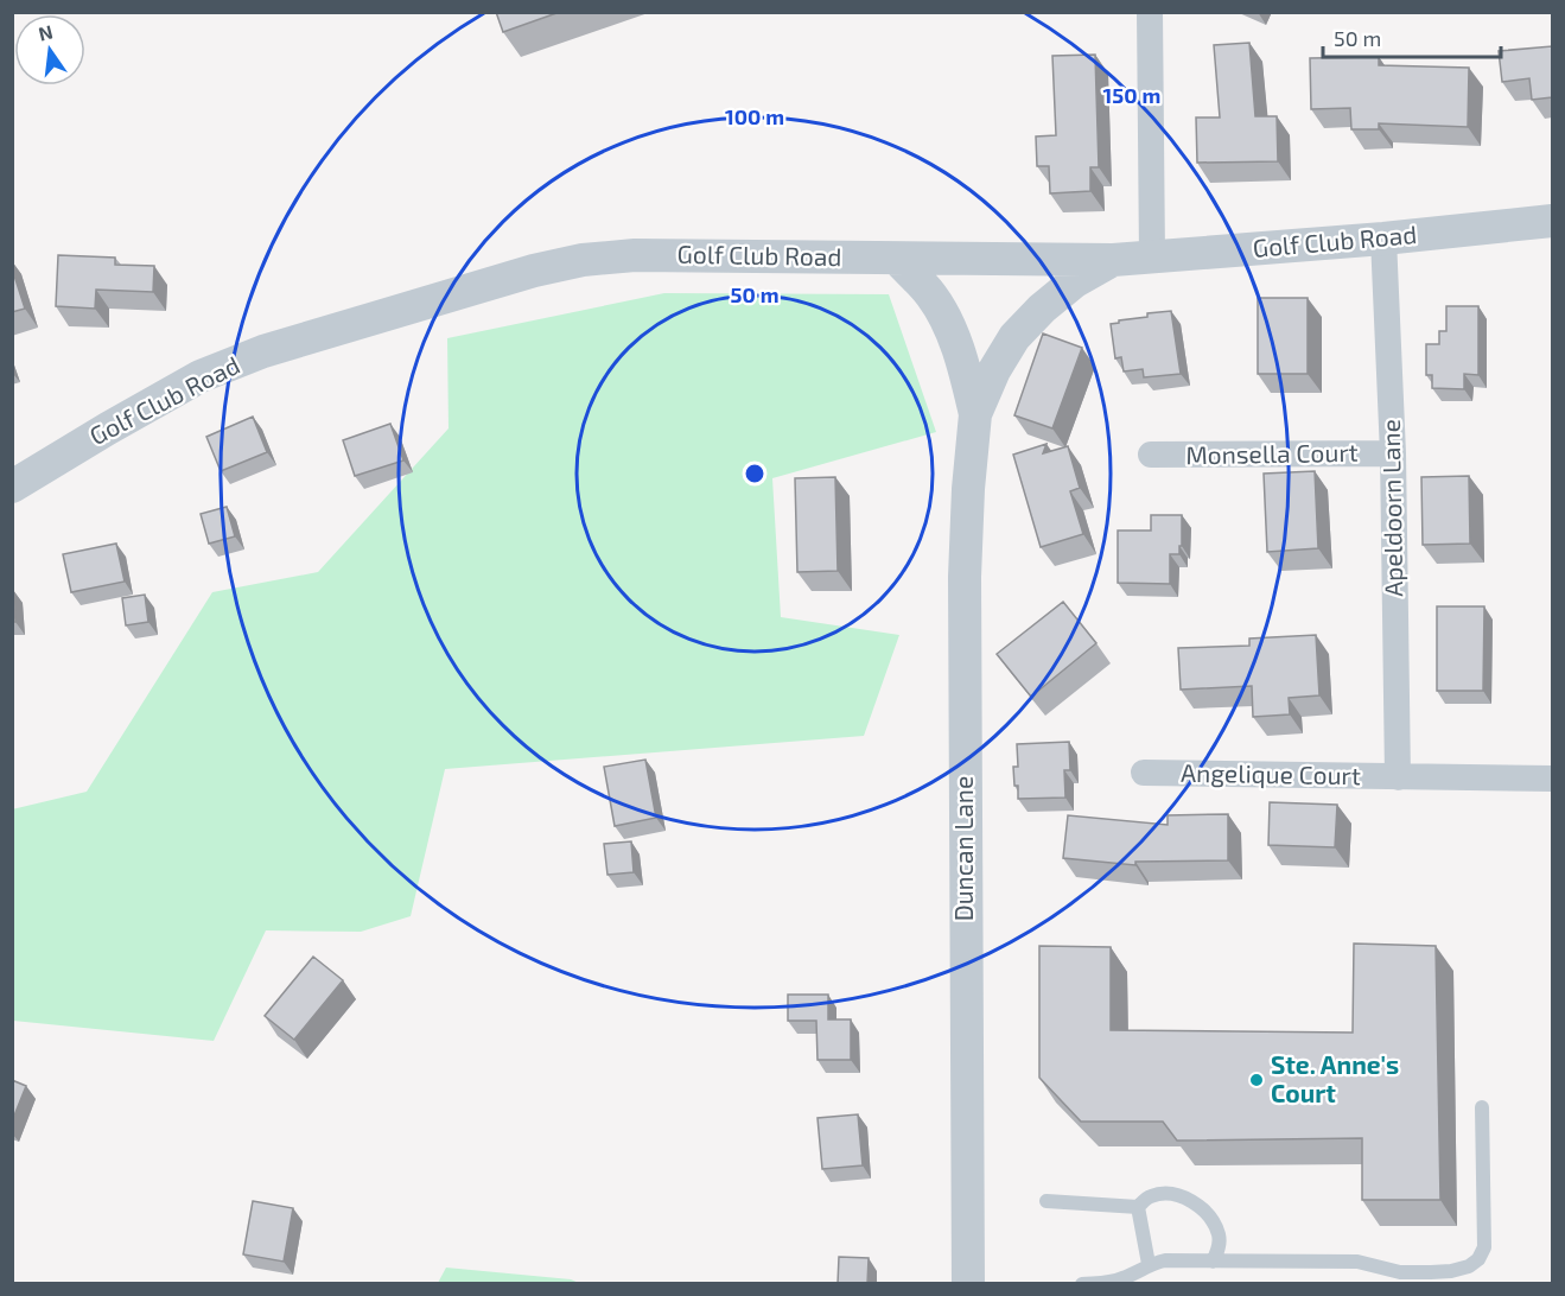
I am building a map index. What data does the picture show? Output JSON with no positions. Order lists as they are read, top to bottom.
{
  "streets": {
    "street": [
      "Golf Club Road",
      "Monsella Court",
      "Apeldoorn Lane",
      "Angelique Court",
      "Duncan Lane"
    ]
  },
  "crossings": [
    ["Golf Club Road", "Apeldoorn Lane"],
    ["Monsella Court", "Apeldoorn Lane"],
    ["Apeldoorn Lane", "Angelique Court"]
  ],
  "places": ["Ste. Anne's Court"],
  "scale_bar": "50 m",
  "north": "top",
  "rings": ["150 m", "100 m", "50 m"]
}
